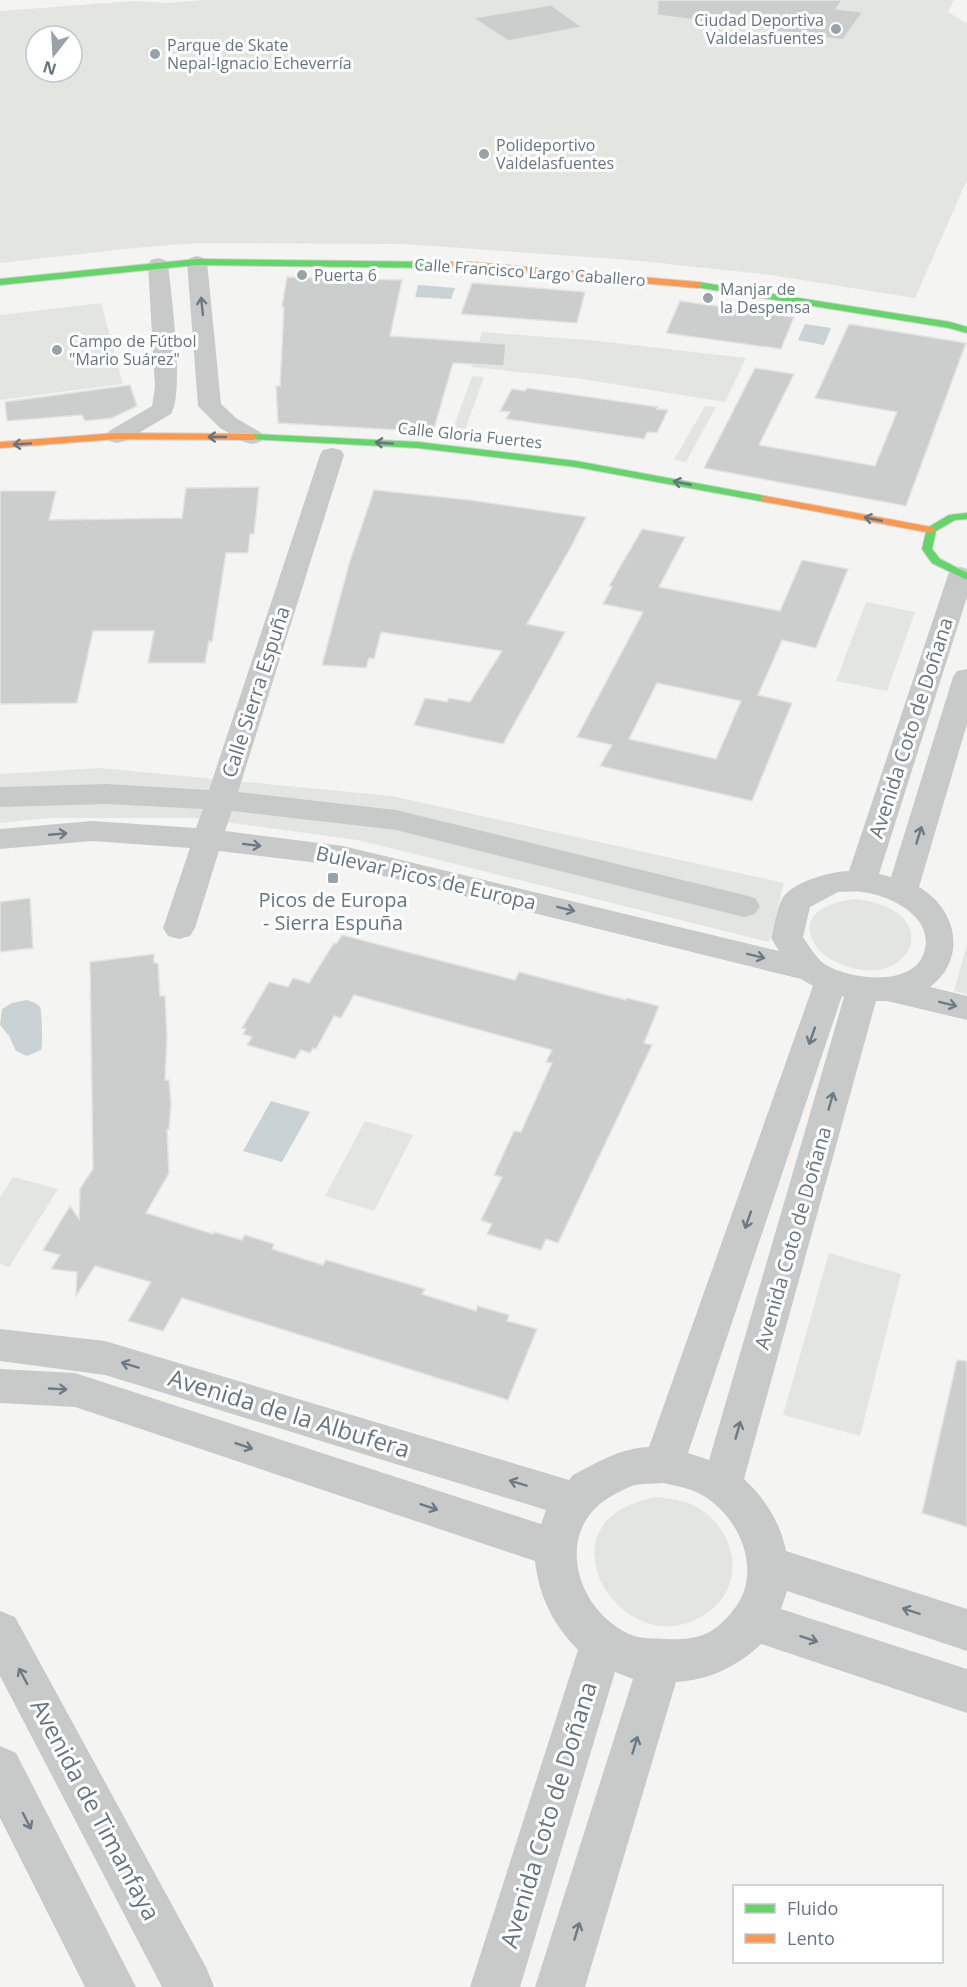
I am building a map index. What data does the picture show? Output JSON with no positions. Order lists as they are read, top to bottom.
{
  "streets": {
    "street": [
      "Calle Francisco Largo Caballero",
      "Calle Gloria Fuertes",
      "Calle Sierra Espuña",
      "Avenida Coto de Doñana",
      "Bulevar Picos de Europa",
      "Avenida de la Albufera",
      "Avenida de Timanfaya"
    ]
  },
  "crossings": [
    ["Calle Sierra Espuña", "Bulevar Picos de Europa"],
    ["Avenida Coto de Doñana", "Bulevar Picos de Europa"],
    ["Avenida Coto de Doñana", "Avenida de la Albufera"]
  ],
  "one_way": ["Calle Gloria Fuertes"],
  "places": {
    "other": [
      "Ciudad Deportiva Valdelasfuentes",
      "Parque de Skate Nepal-Ignacio Echeverría",
      "Polideportivo Valdelasfuentes",
      "Puerta 6",
      "Manjar de la Despensa",
      "Campo de Fútbol \"Mario Suárez\""
    ],
    "transit": ["Picos de Europa - Sierra Espuña"]
  },
  "legend": ["Fluido", "Lento"],
  "north": "bottom"
}
